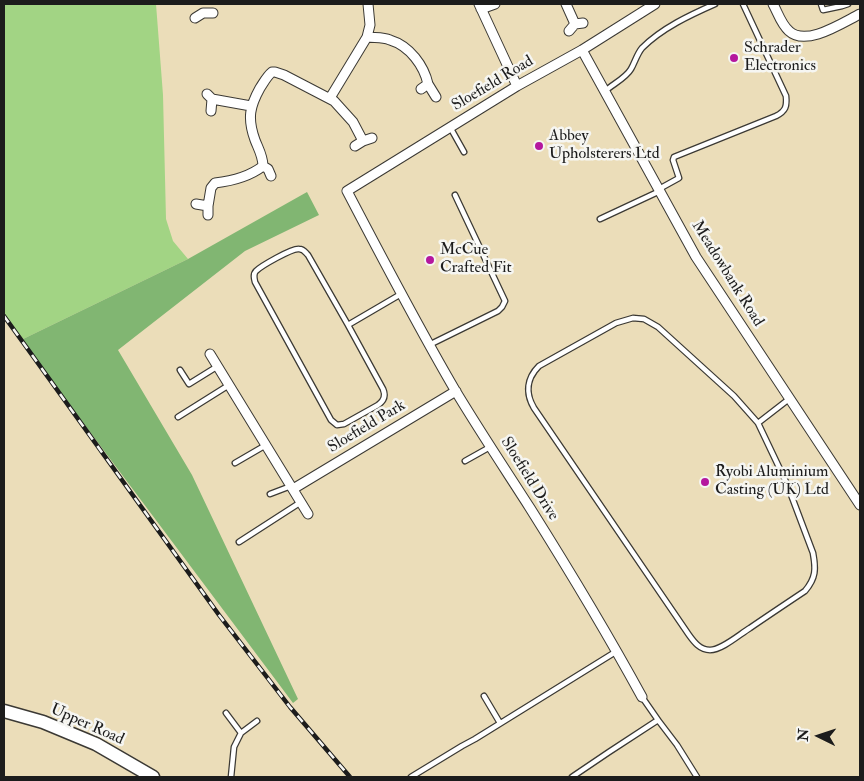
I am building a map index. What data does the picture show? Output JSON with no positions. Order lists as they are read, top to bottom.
{
  "streets": {
    "main road": ["Upper Road"],
    "street": [
      "Sloefield Road",
      "Meadowbank Road",
      "Sloefield Park",
      "Sloefield Drive"
    ]
  },
  "crossings": [
    ["Sloefield Road", "Meadowbank Road"],
    ["Sloefield Road", "Sloefield Drive"],
    ["Sloefield Park", "Sloefield Drive"]
  ],
  "places": [
    "Schrader Electronics",
    "Abbey Upholsterers Ltd",
    "McCue Crafted Fit",
    "Ryobi Aluminium Casting (UK) Ltd"
  ],
  "north": "left"
}
